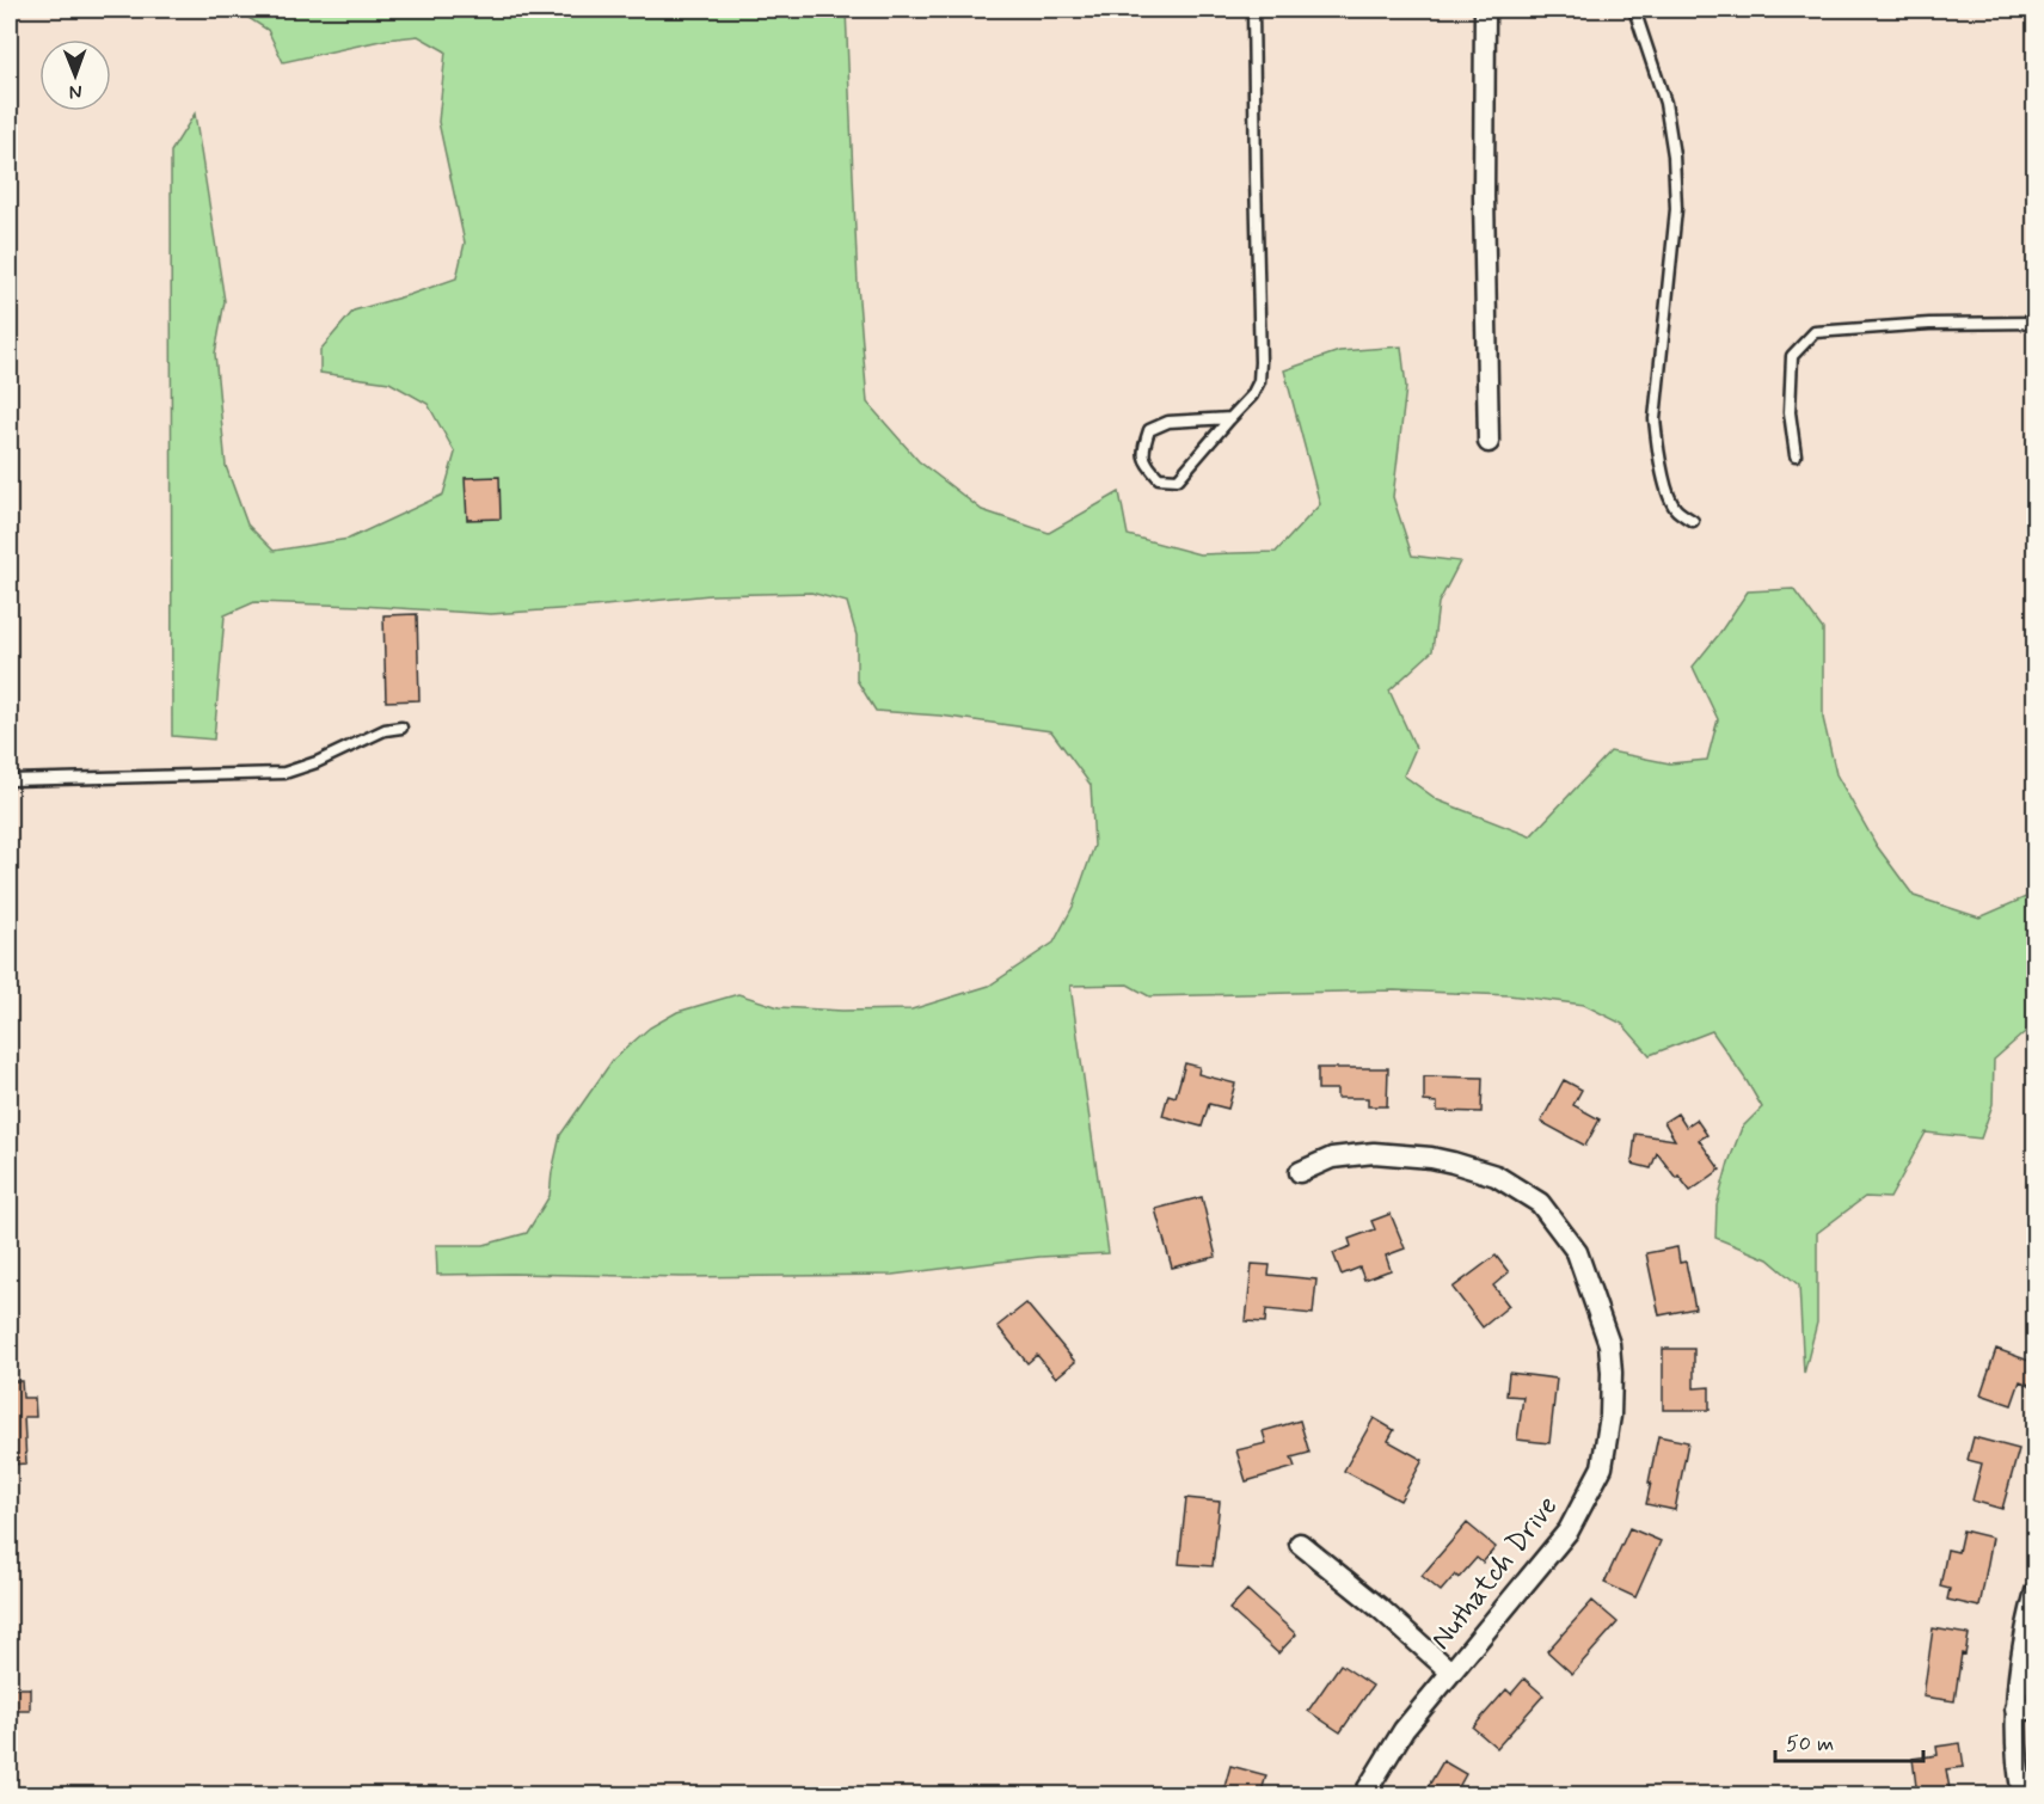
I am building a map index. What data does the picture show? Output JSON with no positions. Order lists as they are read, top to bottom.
{
  "streets": {
    "street": ["Nuthatch Drive"]
  },
  "scale_bar": "50 m",
  "north": "bottom"
}
